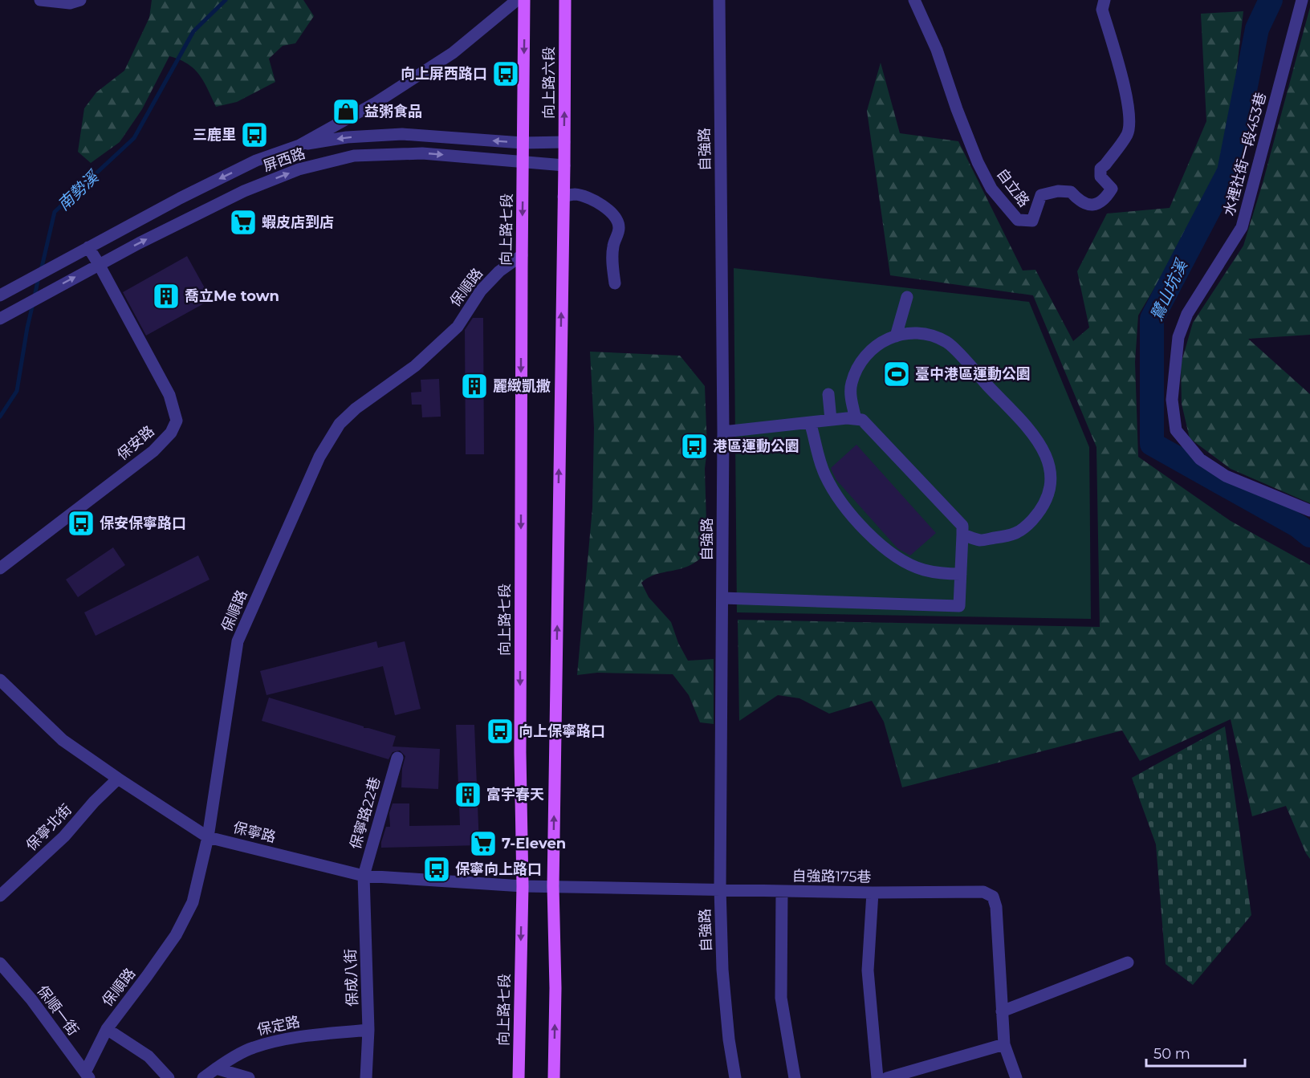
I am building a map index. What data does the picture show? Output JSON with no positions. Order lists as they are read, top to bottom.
{
  "streets": {
    "main road": ["向上路六段", "向上路七段"],
    "street": [
      "自強路",
      "水裡社街一段453巷",
      "屏西路",
      "自立路",
      "保順路",
      "保安路",
      "保寧路22巷",
      "保寧北街",
      "保寧路",
      "自強路175巷",
      "保成八街",
      "保順一街",
      "保定路"
    ]
  },
  "crossings": [
    ["向上路六段", "屏西路"],
    ["向上路六段", "向上路七段"],
    ["自強路", "自強路175巷"],
    ["屏西路", "向上路七段"],
    ["屏西路", "保安路"],
    ["向上路七段", "保順路"],
    ["向上路七段", "保寧路"],
    ["保順路", "保寧路"],
    ["保順路", "保順一街"],
    ["保寧路22巷", "保寧路"],
    ["保寧路22巷", "保成八街"],
    ["保寧北街", "保寧路"],
    ["保寧路", "自強路175巷"],
    ["保寧路", "保成八街"],
    ["保成八街", "保定路"]
  ],
  "water": ["南勢溪", "鷺山坑溪"],
  "places": {
    "bus stop": [
      "向上屏西路口",
      "三鹿里",
      "港區運動公園",
      "保安保寧路口",
      "向上保寧路口",
      "保寧向上路口"
    ],
    "shop": ["益粥食品"],
    "supermarket": ["蝦皮店到店", "7-Eleven"],
    "building": ["喬立Me town", "麗緻凱撒", "富宇春天"],
    "sports": ["臺中港區運動公園"]
  },
  "scale_bar": "50 m"
}
